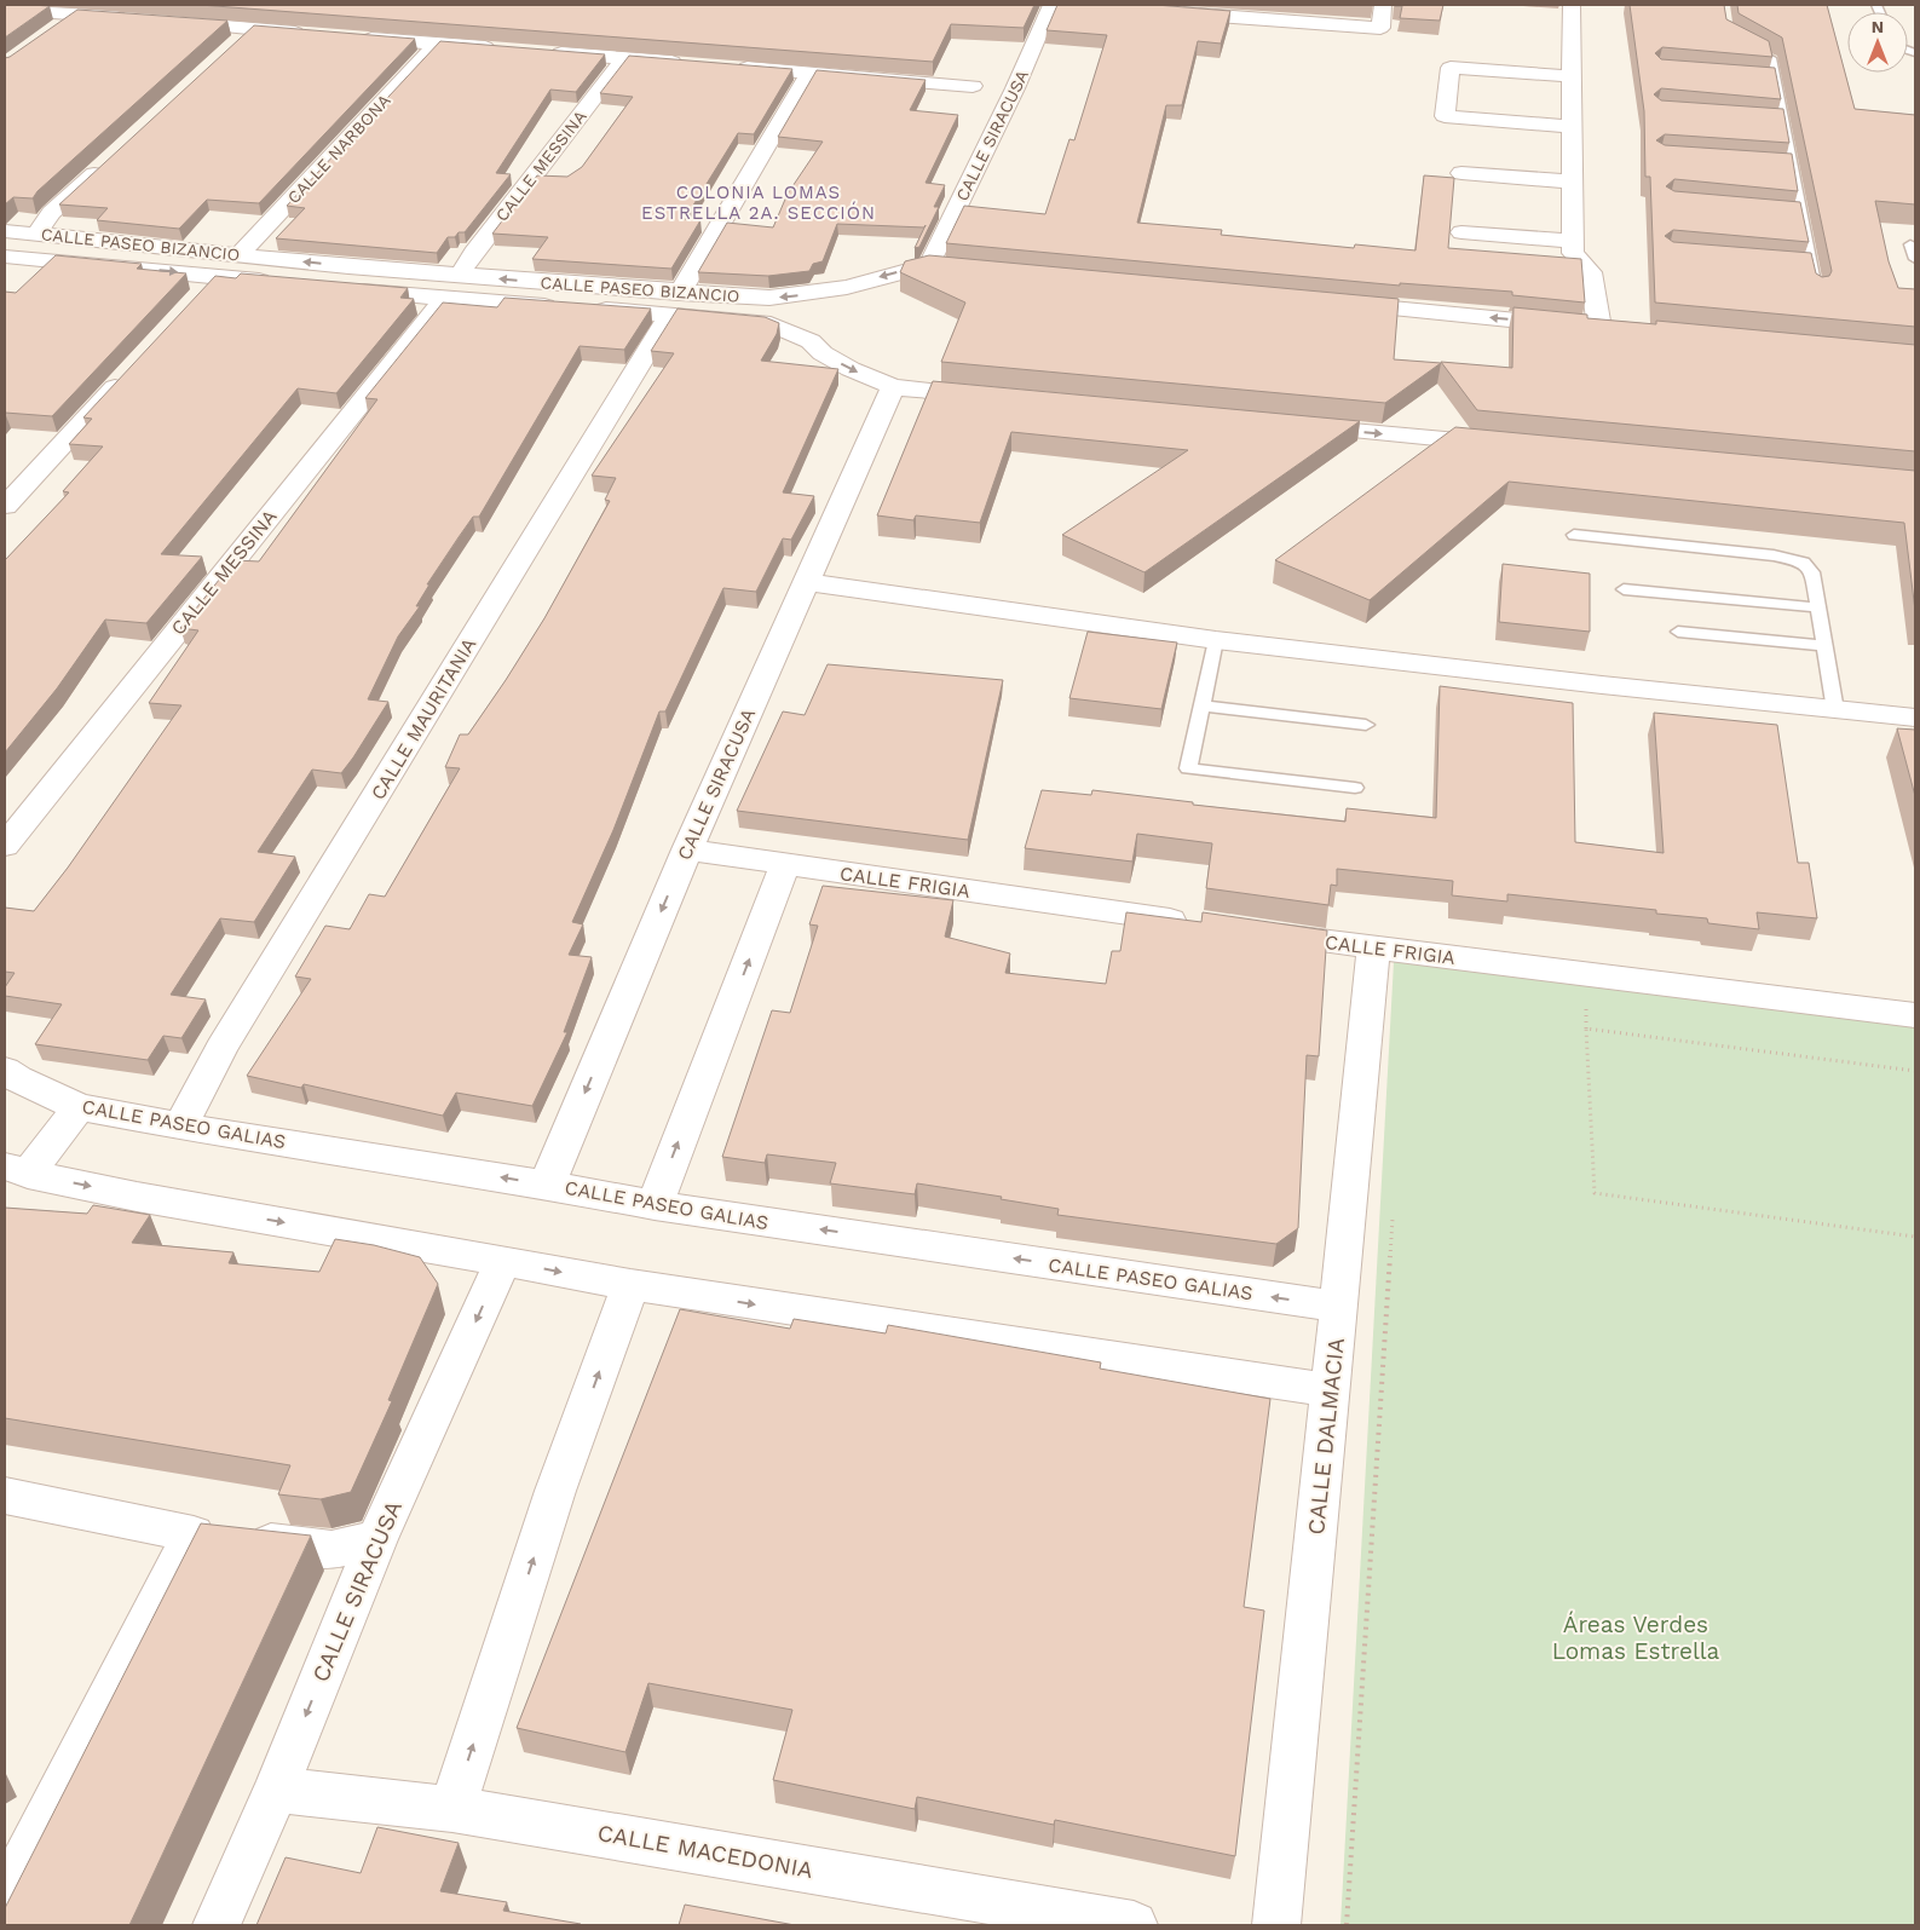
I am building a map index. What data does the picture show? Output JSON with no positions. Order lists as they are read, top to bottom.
{
  "streets": {
    "street": [
      "CALLE SIRACUSA",
      "CALLE NARBONA",
      "CALLE MESSINA",
      "CALLE PASEO BIZANCIO",
      "CALLE MAURITANIA",
      "CALLE FRIGIA",
      "CALLE PASEO GALIAS",
      "CALLE DALMACIA",
      "CALLE MACEDONIA"
    ]
  },
  "crossings": [
    ["CALLE SIRACUSA", "CALLE PASEO BIZANCIO"],
    ["CALLE SIRACUSA", "CALLE FRIGIA"],
    ["CALLE SIRACUSA", "CALLE PASEO GALIAS"],
    ["CALLE SIRACUSA", "CALLE MACEDONIA"],
    ["CALLE NARBONA", "CALLE PASEO BIZANCIO"],
    ["CALLE MESSINA", "CALLE PASEO BIZANCIO"],
    ["CALLE PASEO BIZANCIO", "CALLE MAURITANIA"],
    ["CALLE MAURITANIA", "CALLE PASEO GALIAS"],
    ["CALLE FRIGIA", "CALLE DALMACIA"],
    ["CALLE PASEO GALIAS", "CALLE DALMACIA"]
  ],
  "districts": ["COLONIA LOMAS ESTRELLA 2A. SECCIÓN"],
  "parks": ["Áreas Verdes Lomas Estrella"],
  "north": "top"
}
